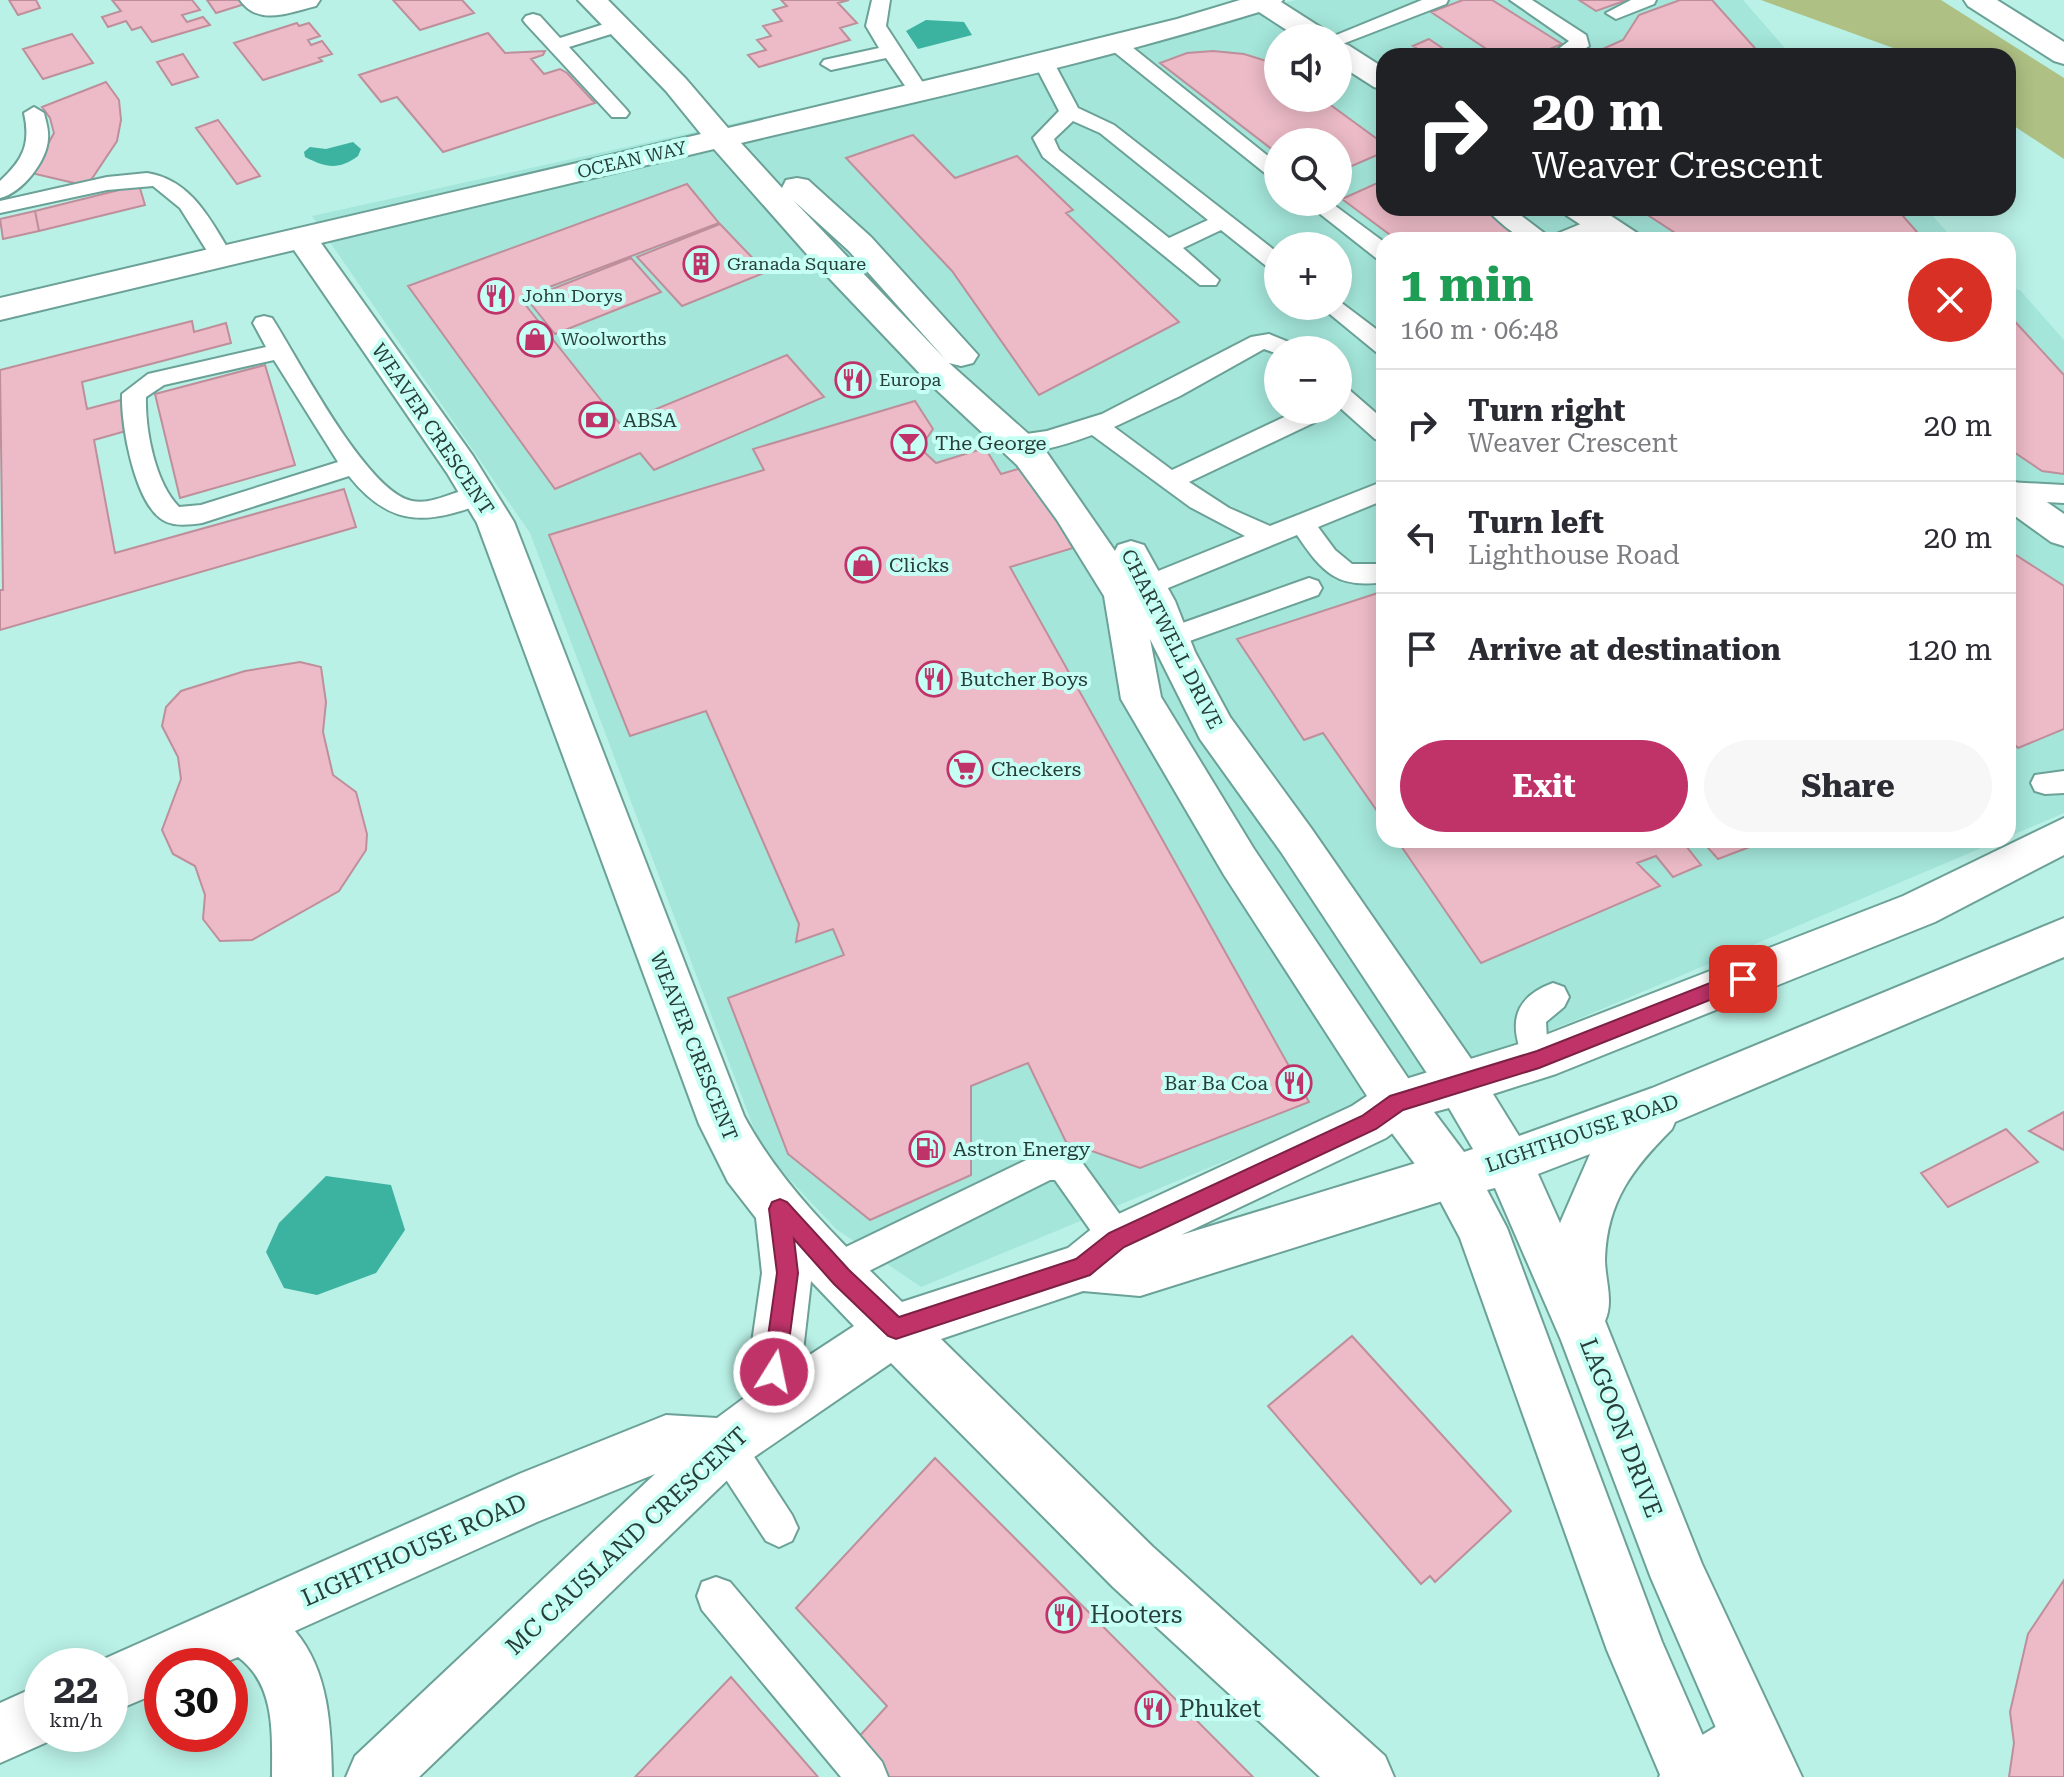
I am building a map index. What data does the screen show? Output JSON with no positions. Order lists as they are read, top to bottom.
{
  "streets": {
    "main road": [
      "OCEAN WAY",
      "WEAVER CRESCENT",
      "CHARTWELL DRIVE",
      "LIGHTHOUSE ROAD",
      "LAGOON DRIVE",
      "MC CAUSLAND CRESCENT"
    ]
  },
  "crossings": [
    ["OCEAN WAY", "WEAVER CRESCENT"],
    ["OCEAN WAY", "CHARTWELL DRIVE"],
    ["WEAVER CRESCENT", "LIGHTHOUSE ROAD"],
    ["WEAVER CRESCENT", "MC CAUSLAND CRESCENT"],
    ["CHARTWELL DRIVE", "LIGHTHOUSE ROAD"],
    ["CHARTWELL DRIVE", "LAGOON DRIVE"],
    ["LIGHTHOUSE ROAD", "LAGOON DRIVE"],
    ["LIGHTHOUSE ROAD", "MC CAUSLAND CRESCENT"]
  ],
  "places": {
    "building": ["Granada Square"],
    "restaurant": [
      "John Dorys",
      "Europa",
      "Butcher Boys",
      "Bar Ba Coa",
      "Hooters",
      "Phuket"
    ],
    "shop": ["Woolworths", "Clicks"],
    "bank": ["ABSA"],
    "bar": ["The George"],
    "supermarket": ["Checkers"],
    "fuel station": ["Astron Energy"]
  },
  "page": {
    "map_buttons": ["+", "−"],
    "turn": ["20 m", "Weaver Crescent"],
    "heading": ["1 min", "160 m · 06:48"],
    "list": [
      {
        "name": "Turn right",
        "note": "Weaver Crescent",
        "value": "20 m"
      },
      {
        "name": "Turn left",
        "note": "Lighthouse Road",
        "value": "20 m"
      },
      {
        "name": "Arrive at destination",
        "value": "120 m"
      }
    ],
    "buttons": ["Exit", "Share"],
    "speed": "22 km/h",
    "limit": "30"
  }
}
